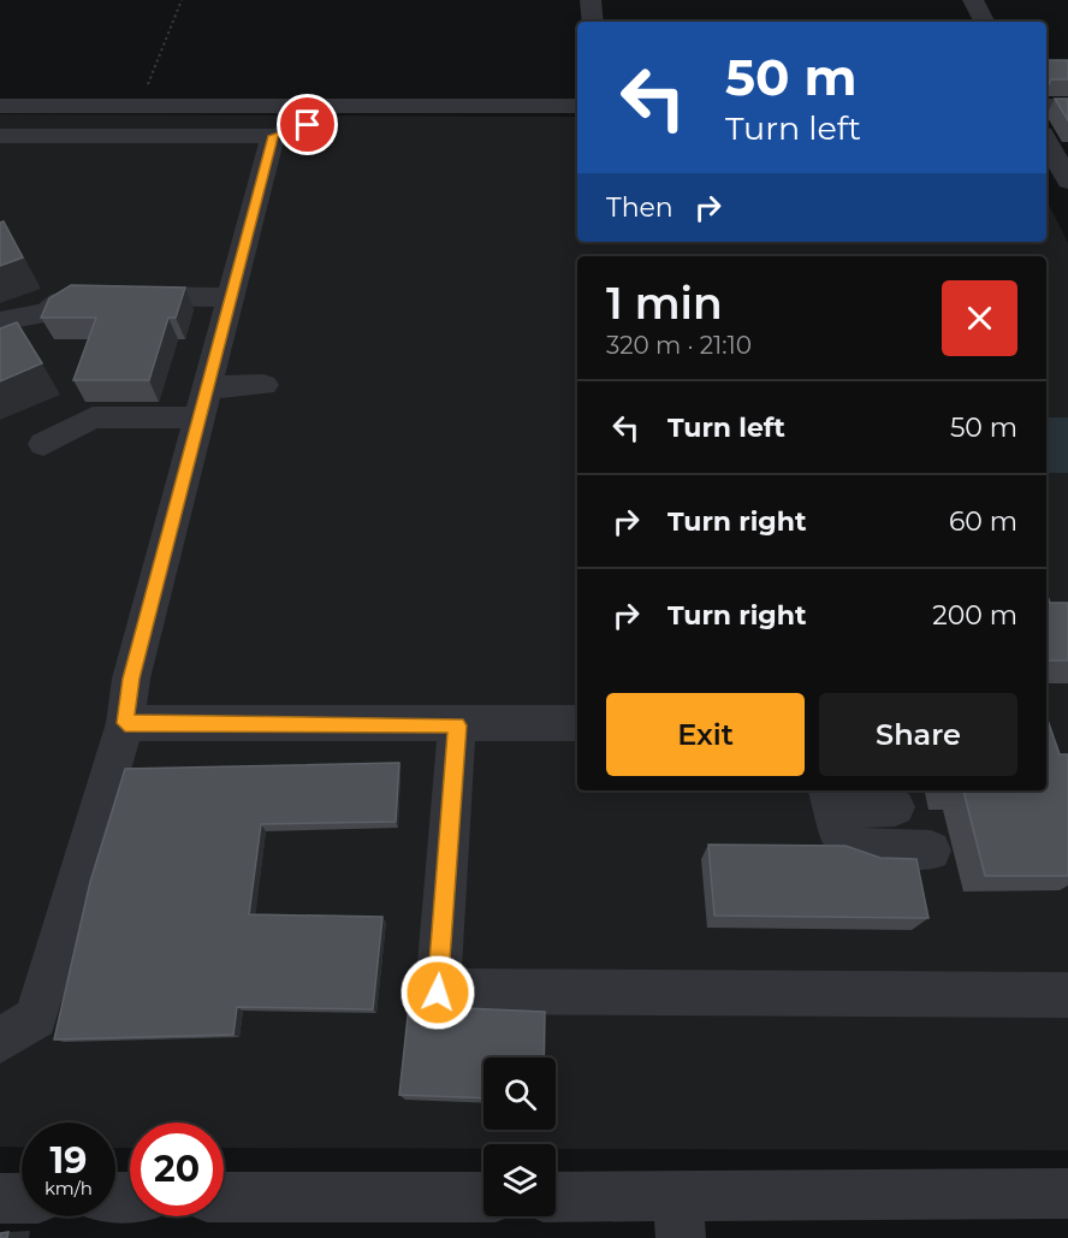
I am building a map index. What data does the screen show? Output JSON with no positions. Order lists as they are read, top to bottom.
{
  "page": {
    "turn": ["50 m", "Turn left"],
    "then": "Then",
    "heading": ["1 min", "320 m · 21:10"],
    "list": [
      {
        "name": "Turn left",
        "value": "50 m"
      },
      {
        "name": "Turn right",
        "value": "60 m"
      },
      {
        "name": "Turn right",
        "value": "200 m"
      }
    ],
    "buttons": ["Exit", "Share"],
    "speed": "19 km/h",
    "limit": "20"
  }
}
